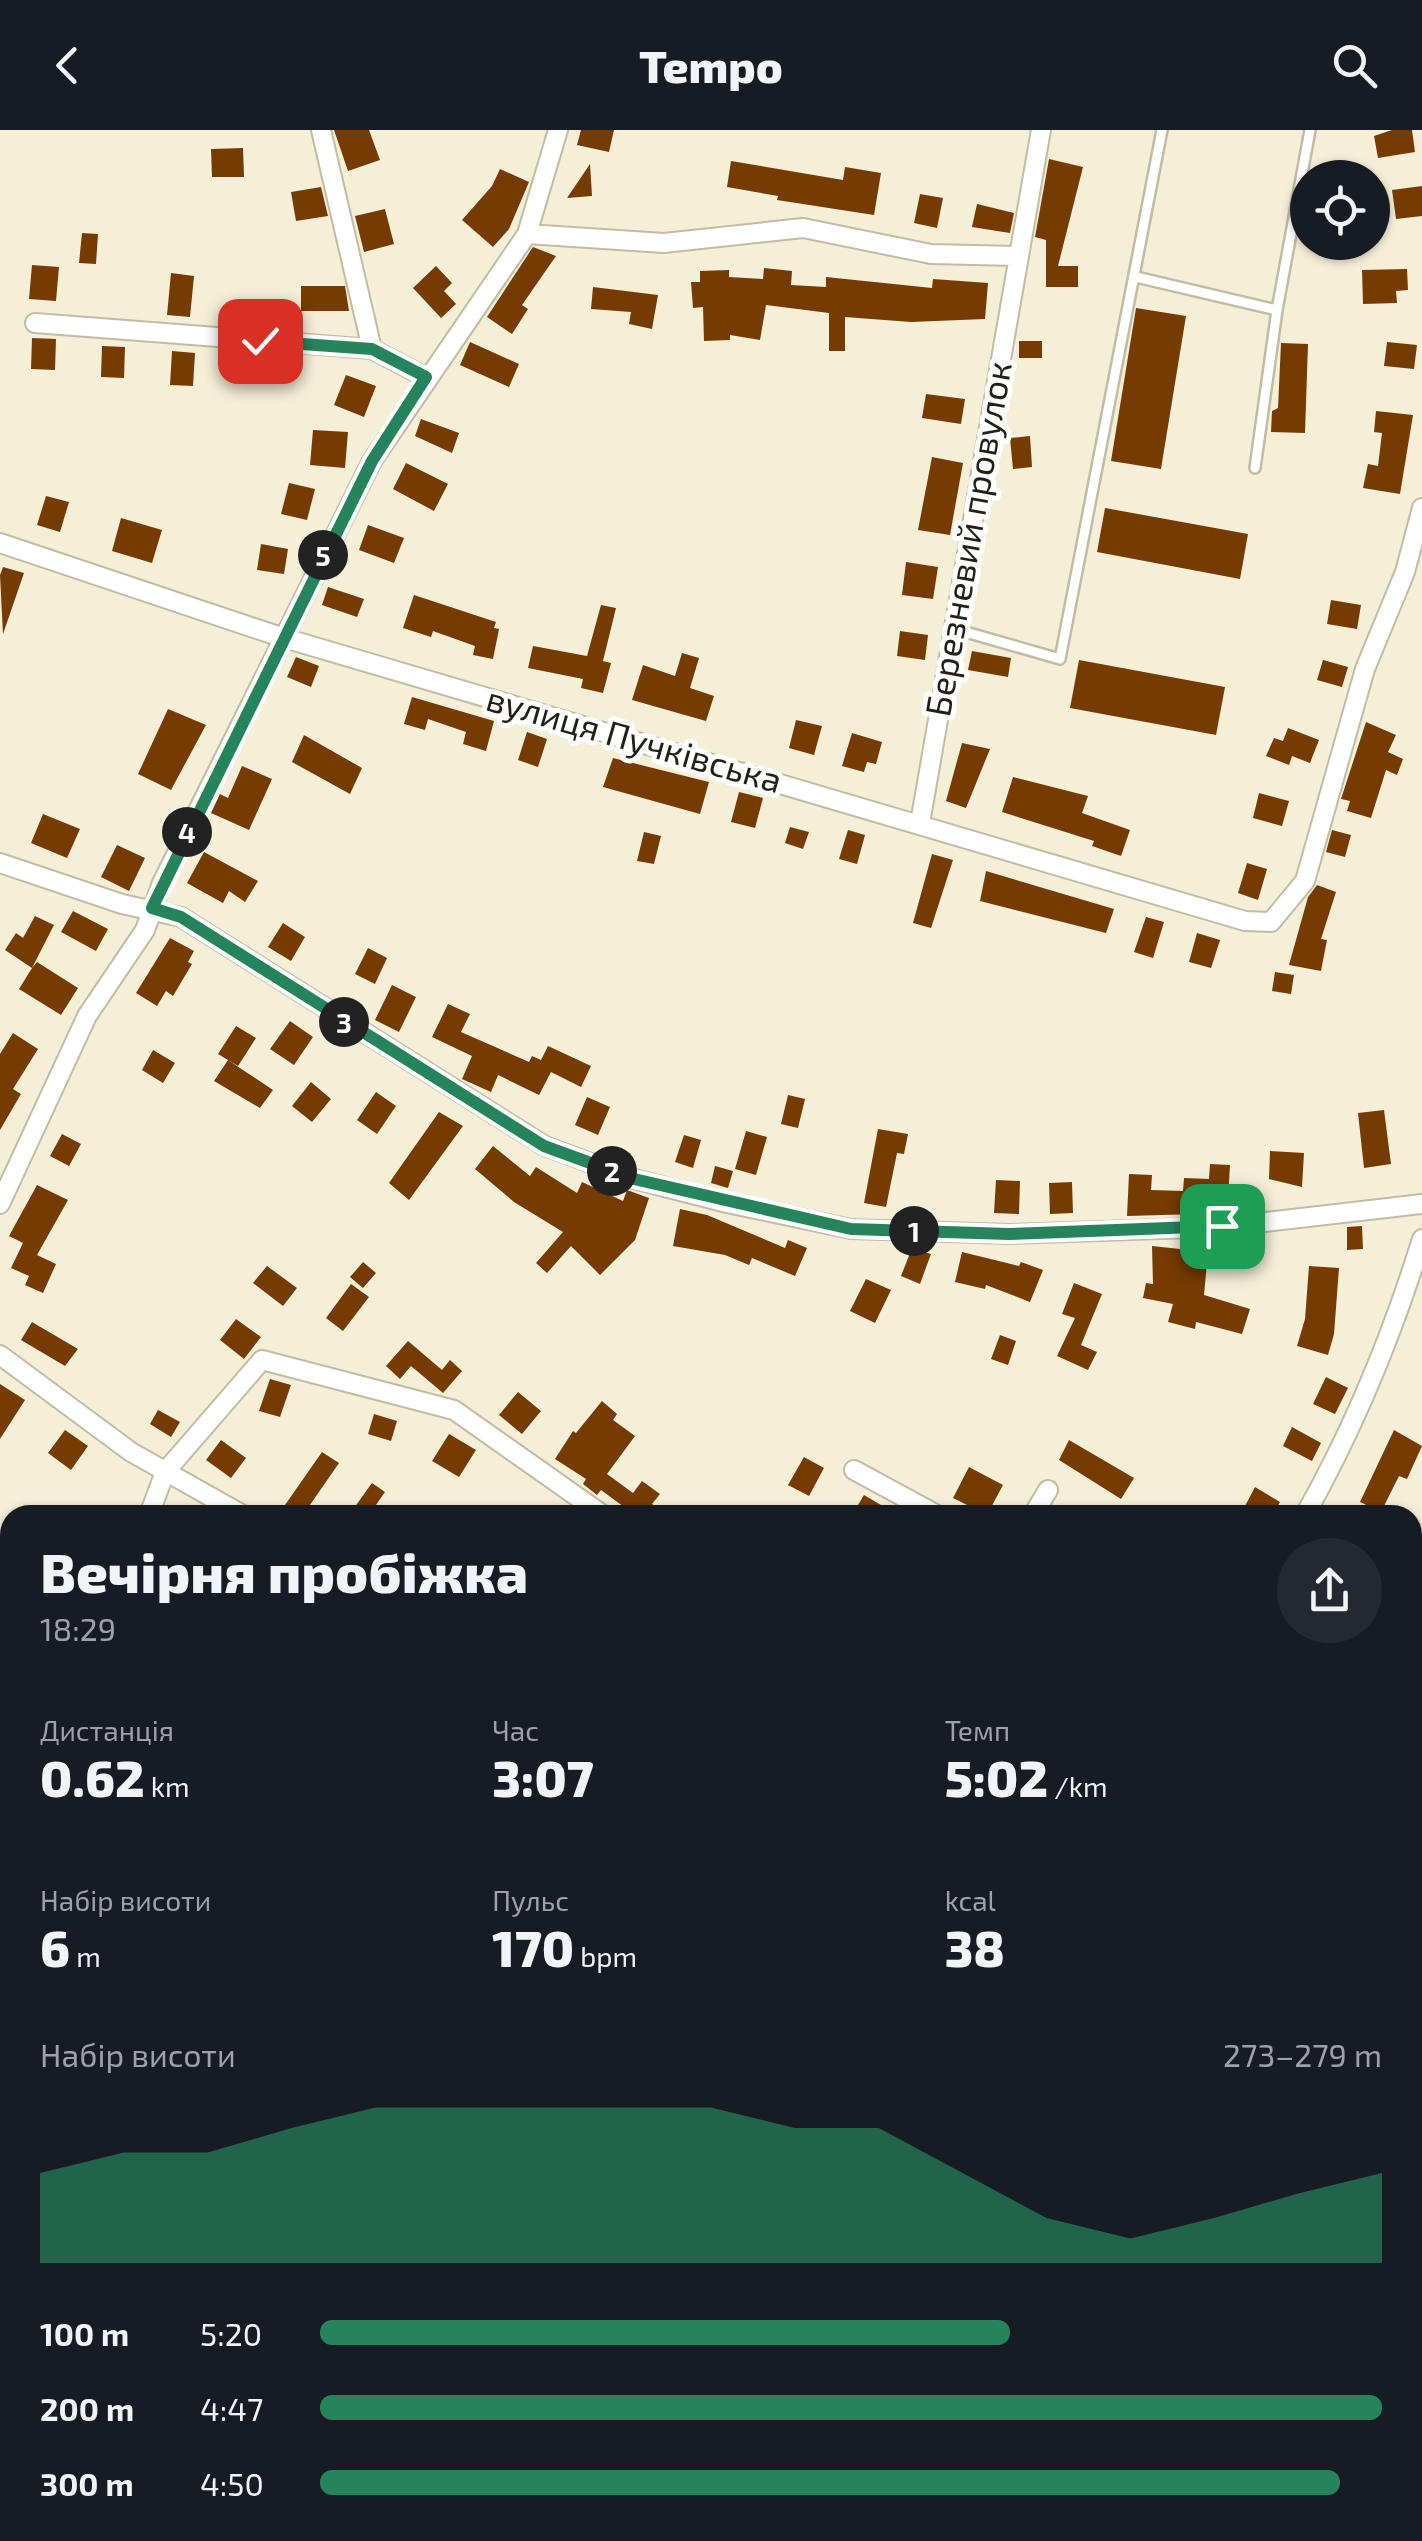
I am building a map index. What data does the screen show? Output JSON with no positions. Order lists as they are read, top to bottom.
{
  "streets": {
    "street": ["Березневий провулок", "вулиця Пучківська"]
  },
  "crossings": [
    ["Березневий провулок", "вулиця Пучківська"]
  ],
  "page": {
    "header": "Tempo",
    "pins": [
      "5",
      "4",
      "3",
      "2",
      "1"
    ],
    "heading": ["Вечірня пробіжка", "18:29"],
    "stats": [
      ["Дистанція", "0.62 km"],
      ["Час", "3:07"],
      ["Темп", "5:02 /km"],
      ["Набір висоти", "6 m"],
      ["Пульс", "170 bpm"],
      ["kcal", "38"]
    ],
    "chart": ["Набір висоти", "273–279 m"],
    "list": [
      {
        "name": "100 m",
        "note": "5:20"
      },
      {
        "name": "200 m",
        "note": "4:47"
      },
      {
        "name": "300 m",
        "note": "4:50"
      }
    ]
  }
}
